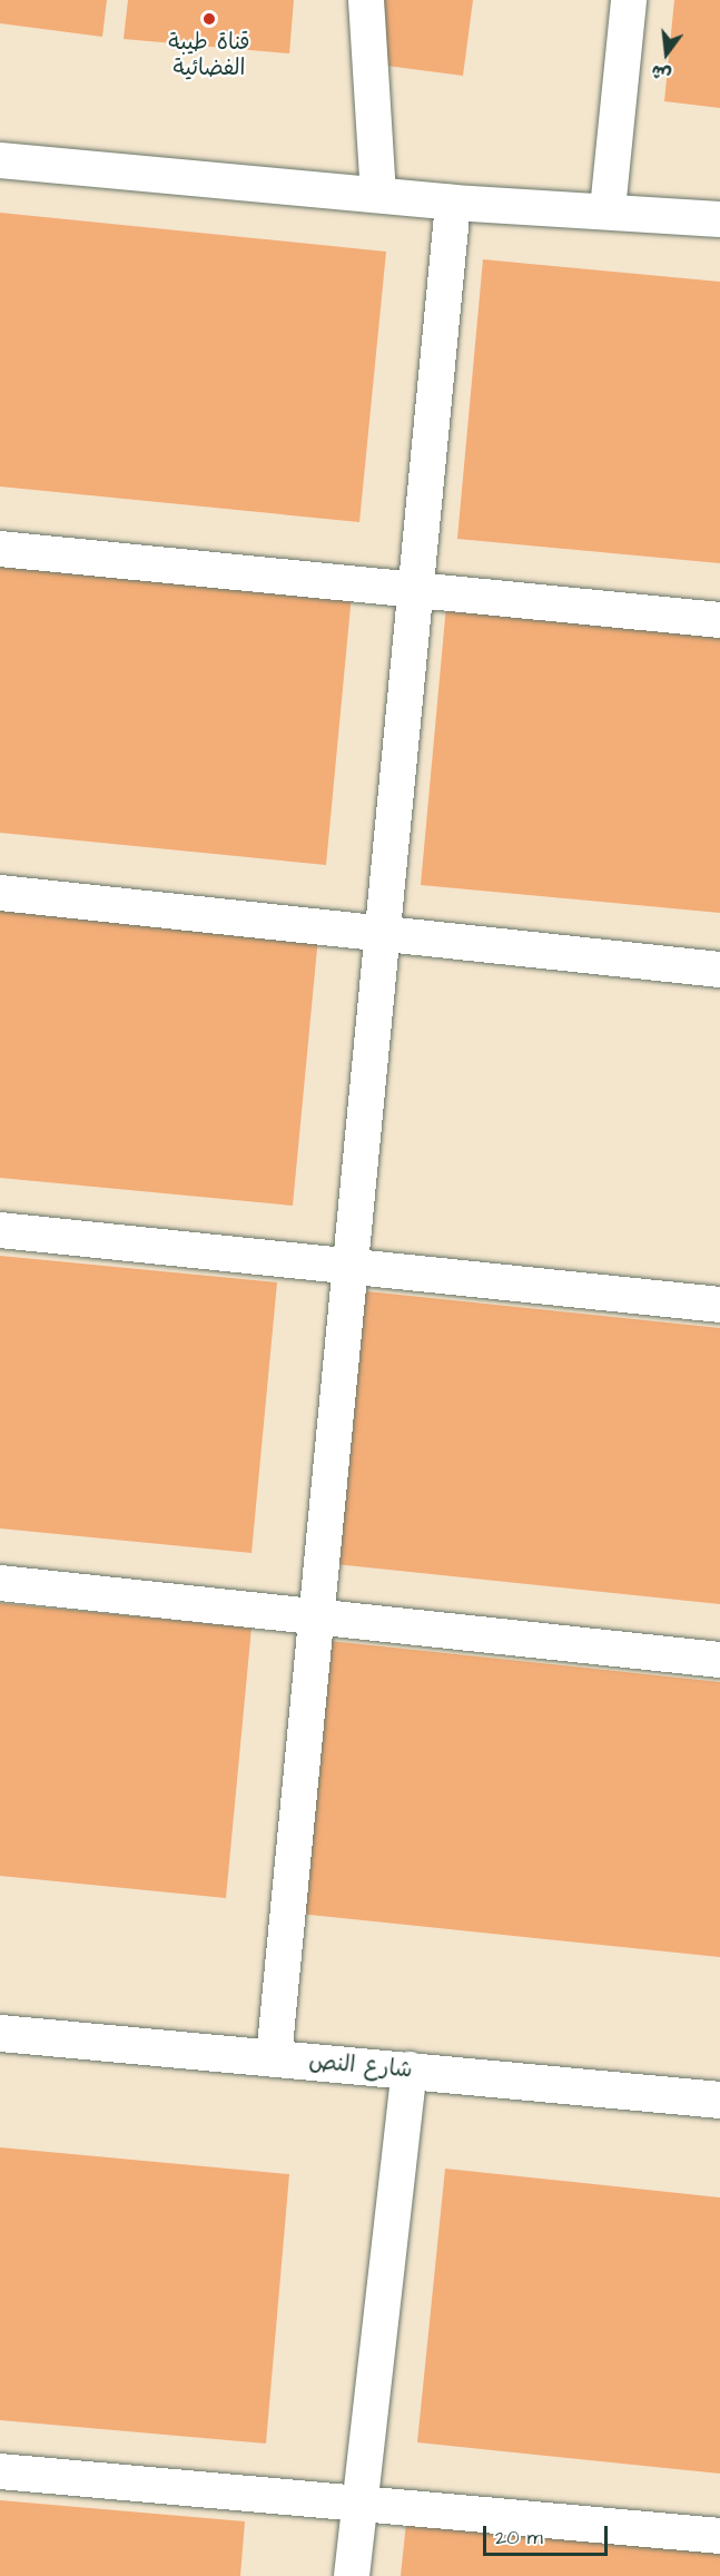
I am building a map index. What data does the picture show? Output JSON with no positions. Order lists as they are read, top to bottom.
{
  "streets": {
    "street": ["شارع النص"]
  },
  "places": ["قناة طيبة الفضائية"],
  "scale_bar": "20 m",
  "north": "bottom"
}
